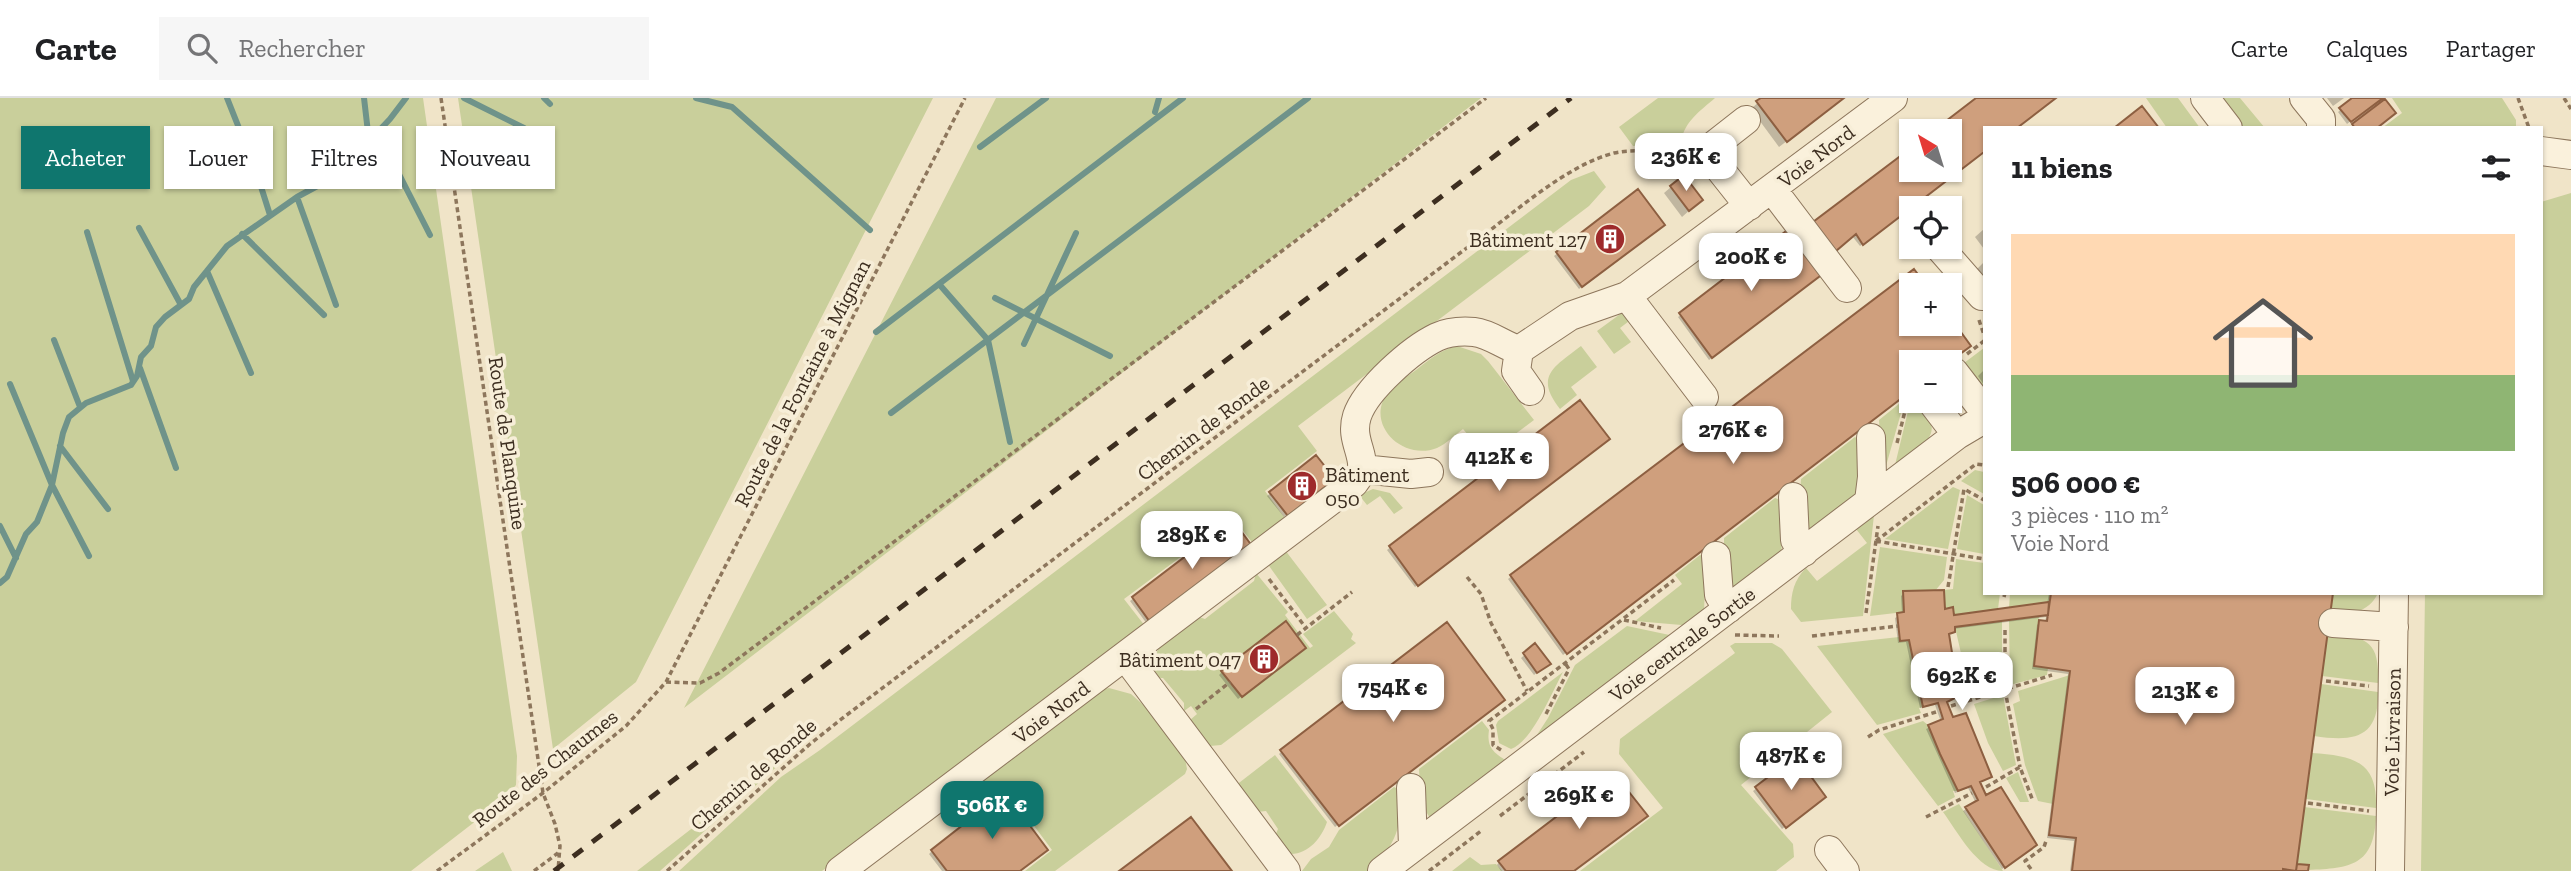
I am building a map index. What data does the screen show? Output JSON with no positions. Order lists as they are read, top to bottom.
{
  "streets": {
    "street": ["Voie Nord", "Voie centrale Sortie", "Voie Livraison"],
    "path": [
      "Route de la Fontaine à Mignan",
      "Chemin de Ronde",
      "Route de Planquine",
      "Route des Chaumes"
    ]
  },
  "crossings": [
    ["Route de la Fontaine à Mignan", "Route des Chaumes"],
    ["Route de Planquine", "Route des Chaumes"]
  ],
  "places": {
    "building": ["Bâtiment 127", "Bâtiment 050", "Bâtiment 047"]
  },
  "north": "top left",
  "page": {
    "header": "Carte",
    "search": "Rechercher",
    "nav": ["Carte", "Calques", "Partager"],
    "map_buttons": ["+", "−"],
    "chip": [
      "Acheter",
      "Louer",
      "Filtres",
      "Nouveau"
    ],
    "heading": "11 biens",
    "price": [
      "236K €",
      "200K €",
      "276K €",
      "412K €",
      "289K €",
      "692K €",
      "754K €",
      "213K €",
      "487K €",
      "269K €",
      "506K €"
    ],
    "list": [
      {
        "name": "506 000 €",
        "note": "3 pièces · 110 m² · Voie Nord"
      }
    ]
  }
}
